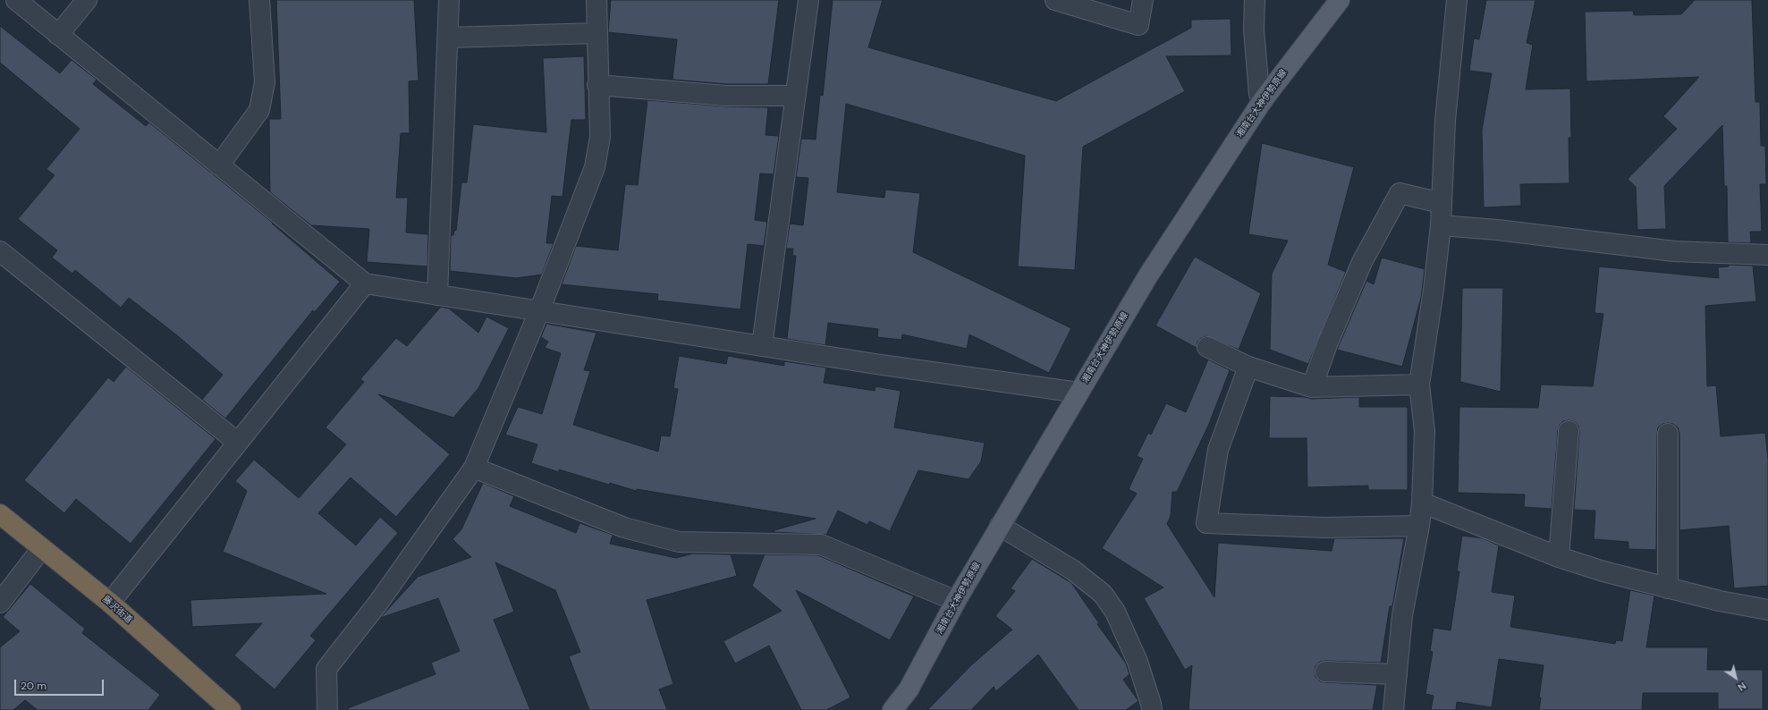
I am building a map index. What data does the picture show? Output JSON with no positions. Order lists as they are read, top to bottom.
{
  "streets": {
    "highway": ["藤沢街道"],
    "main road": ["湘南台大神伊勢原線"]
  },
  "scale_bar": "20 m",
  "north": "bottom right"
}
